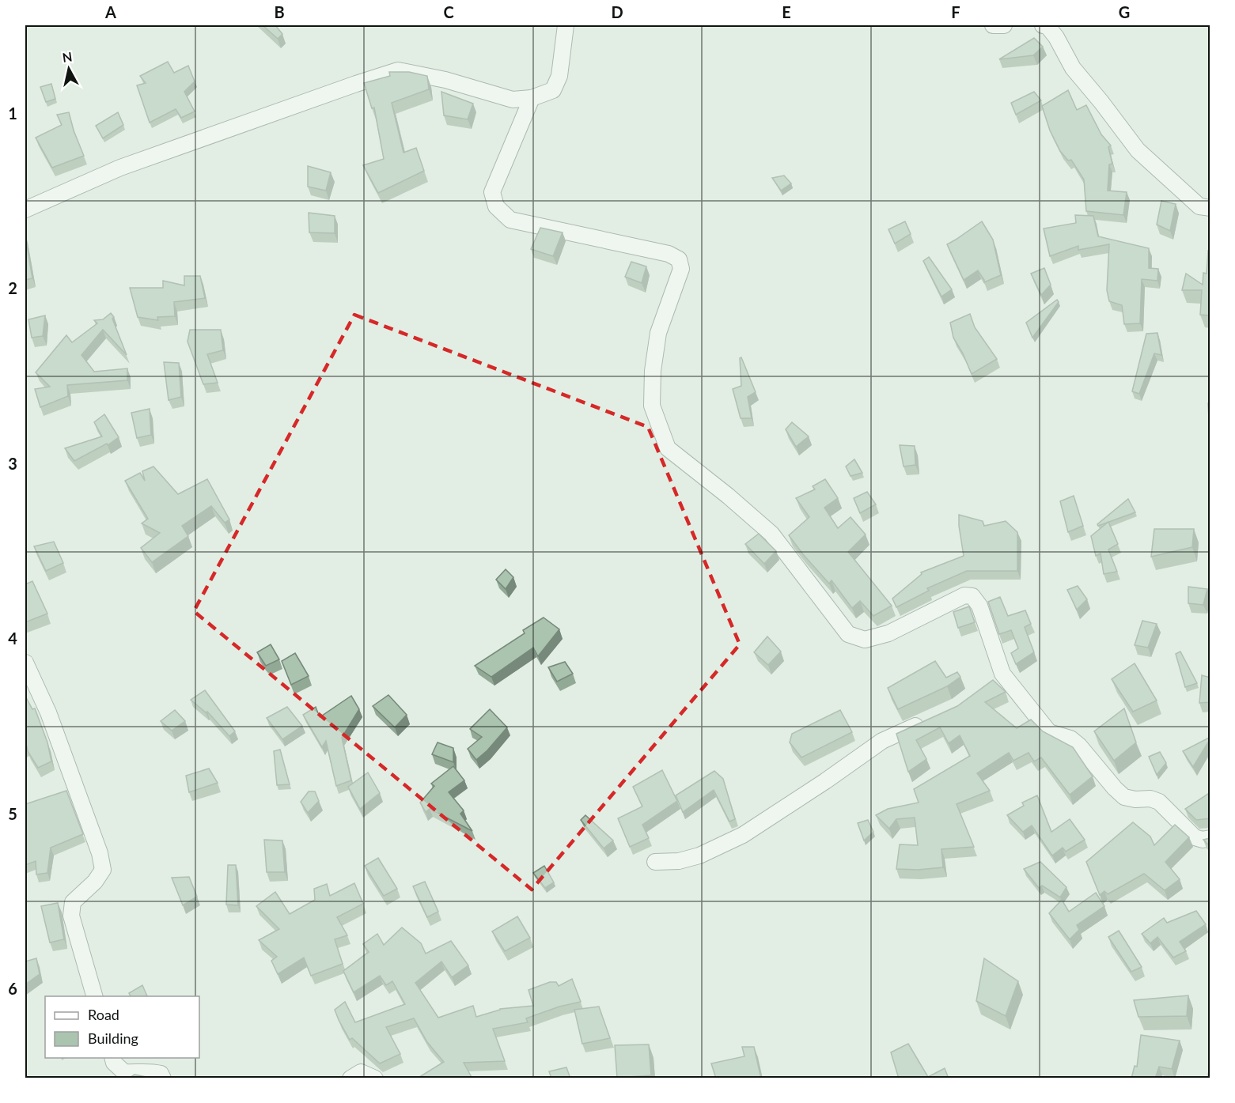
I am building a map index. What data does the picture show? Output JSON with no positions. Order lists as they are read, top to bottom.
{
  "legend": ["Road", "Building"],
  "north": "top",
  "grid": {
    "columns": [
      "A",
      "B",
      "C",
      "D",
      "E",
      "F",
      "G"
    ],
    "rows": [
      "1",
      "2",
      "3",
      "4",
      "5",
      "6"
    ]
  }
}
